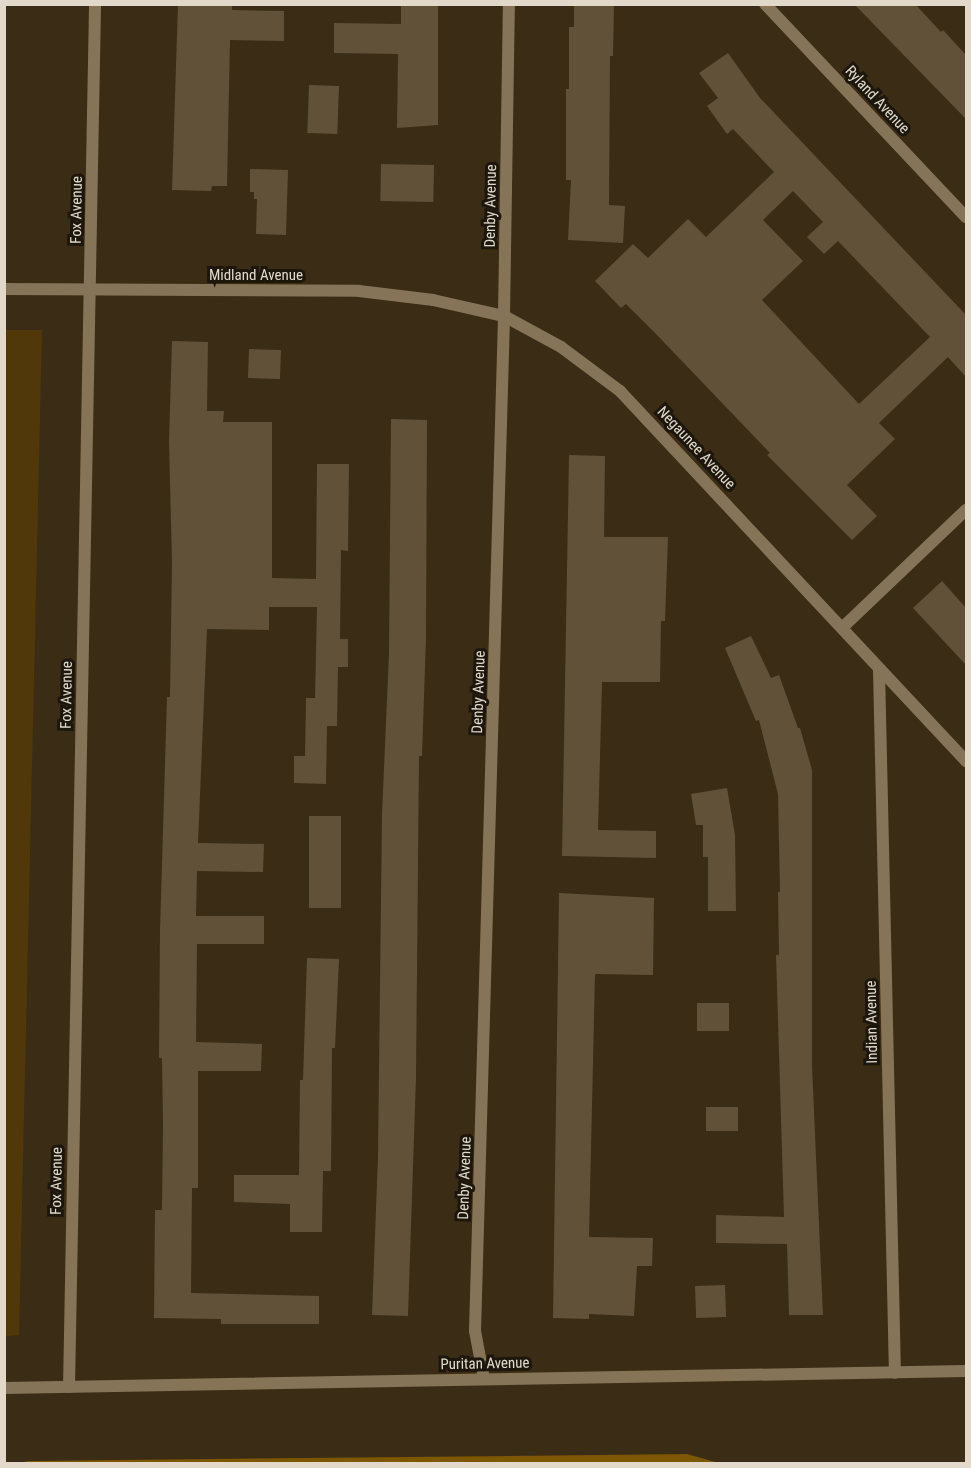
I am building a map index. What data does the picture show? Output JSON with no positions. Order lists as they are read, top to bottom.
{
  "streets": {
    "street": [
      "Ryland Avenue",
      "Denby Avenue",
      "Fox Avenue",
      "Midland Avenue",
      "Negaunee Avenue",
      "Indian Avenue",
      "Puritan Avenue"
    ]
  },
  "crossings": [
    ["Denby Avenue", "Midland Avenue"],
    ["Denby Avenue", "Negaunee Avenue"],
    ["Denby Avenue", "Puritan Avenue"],
    ["Fox Avenue", "Midland Avenue"],
    ["Fox Avenue", "Puritan Avenue"],
    ["Midland Avenue", "Negaunee Avenue"],
    ["Negaunee Avenue", "Indian Avenue"],
    ["Indian Avenue", "Puritan Avenue"]
  ]
}
